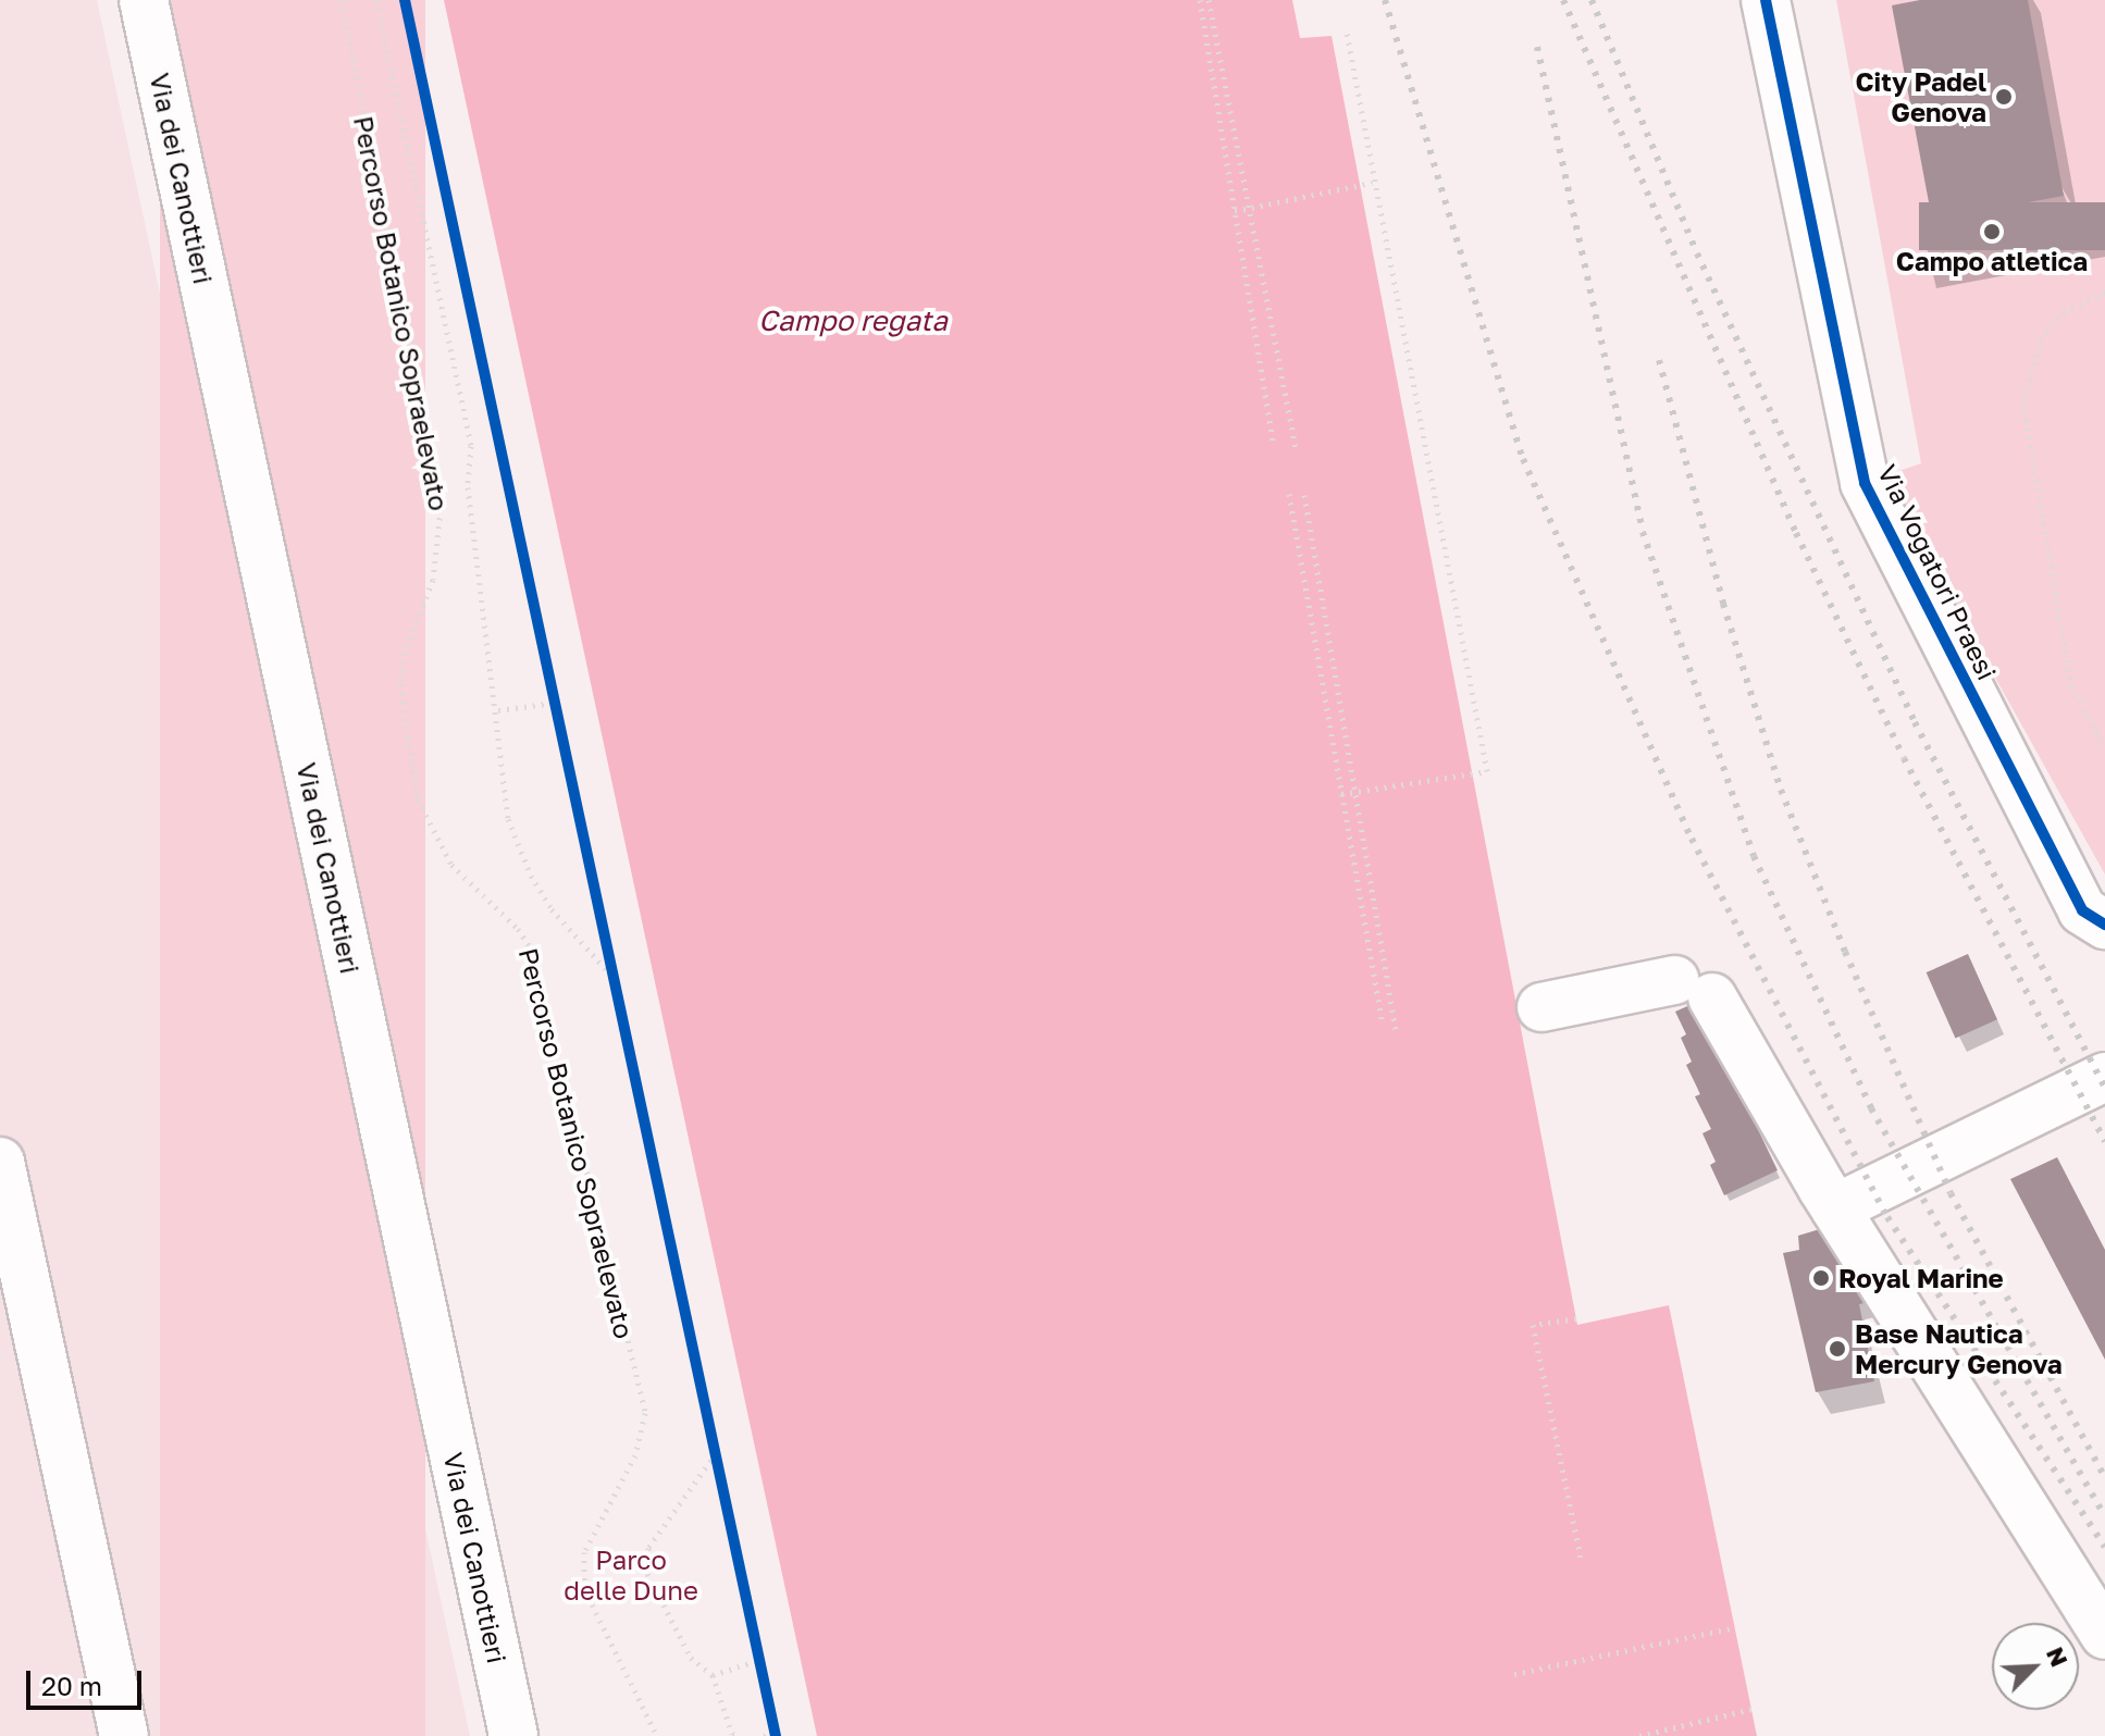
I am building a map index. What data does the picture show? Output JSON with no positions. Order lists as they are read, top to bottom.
{
  "streets": {
    "street": ["Via dei Canottieri", "Via Vogatori Praesi"],
    "path": ["Percorso Botanico Sopraelevato"]
  },
  "water": ["Campo regata"],
  "parks": ["Parco delle Dune"],
  "places": [
    "City Padel Genova",
    "Campo atletica",
    "Royal Marine",
    "Base Nautica Mercury Genova"
  ],
  "scale_bar": "20 m",
  "north": "top right"
}
